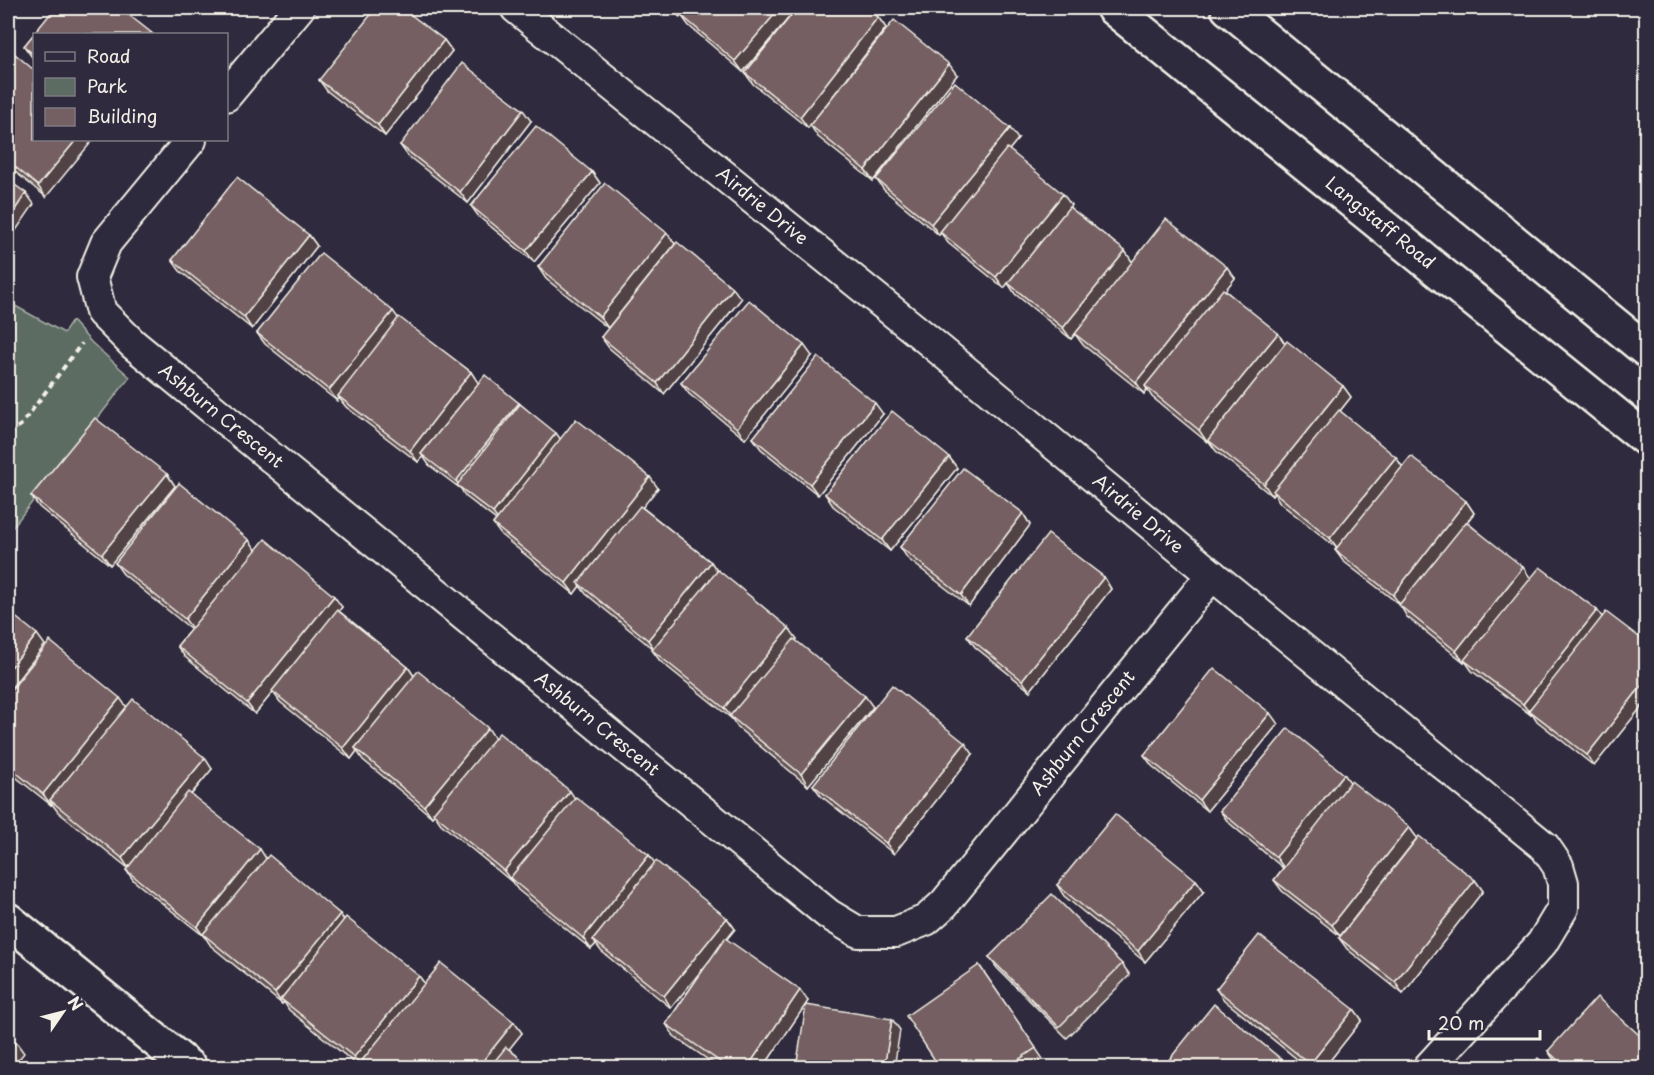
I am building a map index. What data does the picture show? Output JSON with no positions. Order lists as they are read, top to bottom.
{
  "streets": {
    "main road": ["Langstaff Road"],
    "street": ["Airdrie Drive", "Ashburn Crescent"]
  },
  "crossings": [
    ["Airdrie Drive", "Ashburn Crescent"]
  ],
  "legend": ["Road", "Park", "Building"],
  "scale_bar": "20 m",
  "north": "top right"
}
